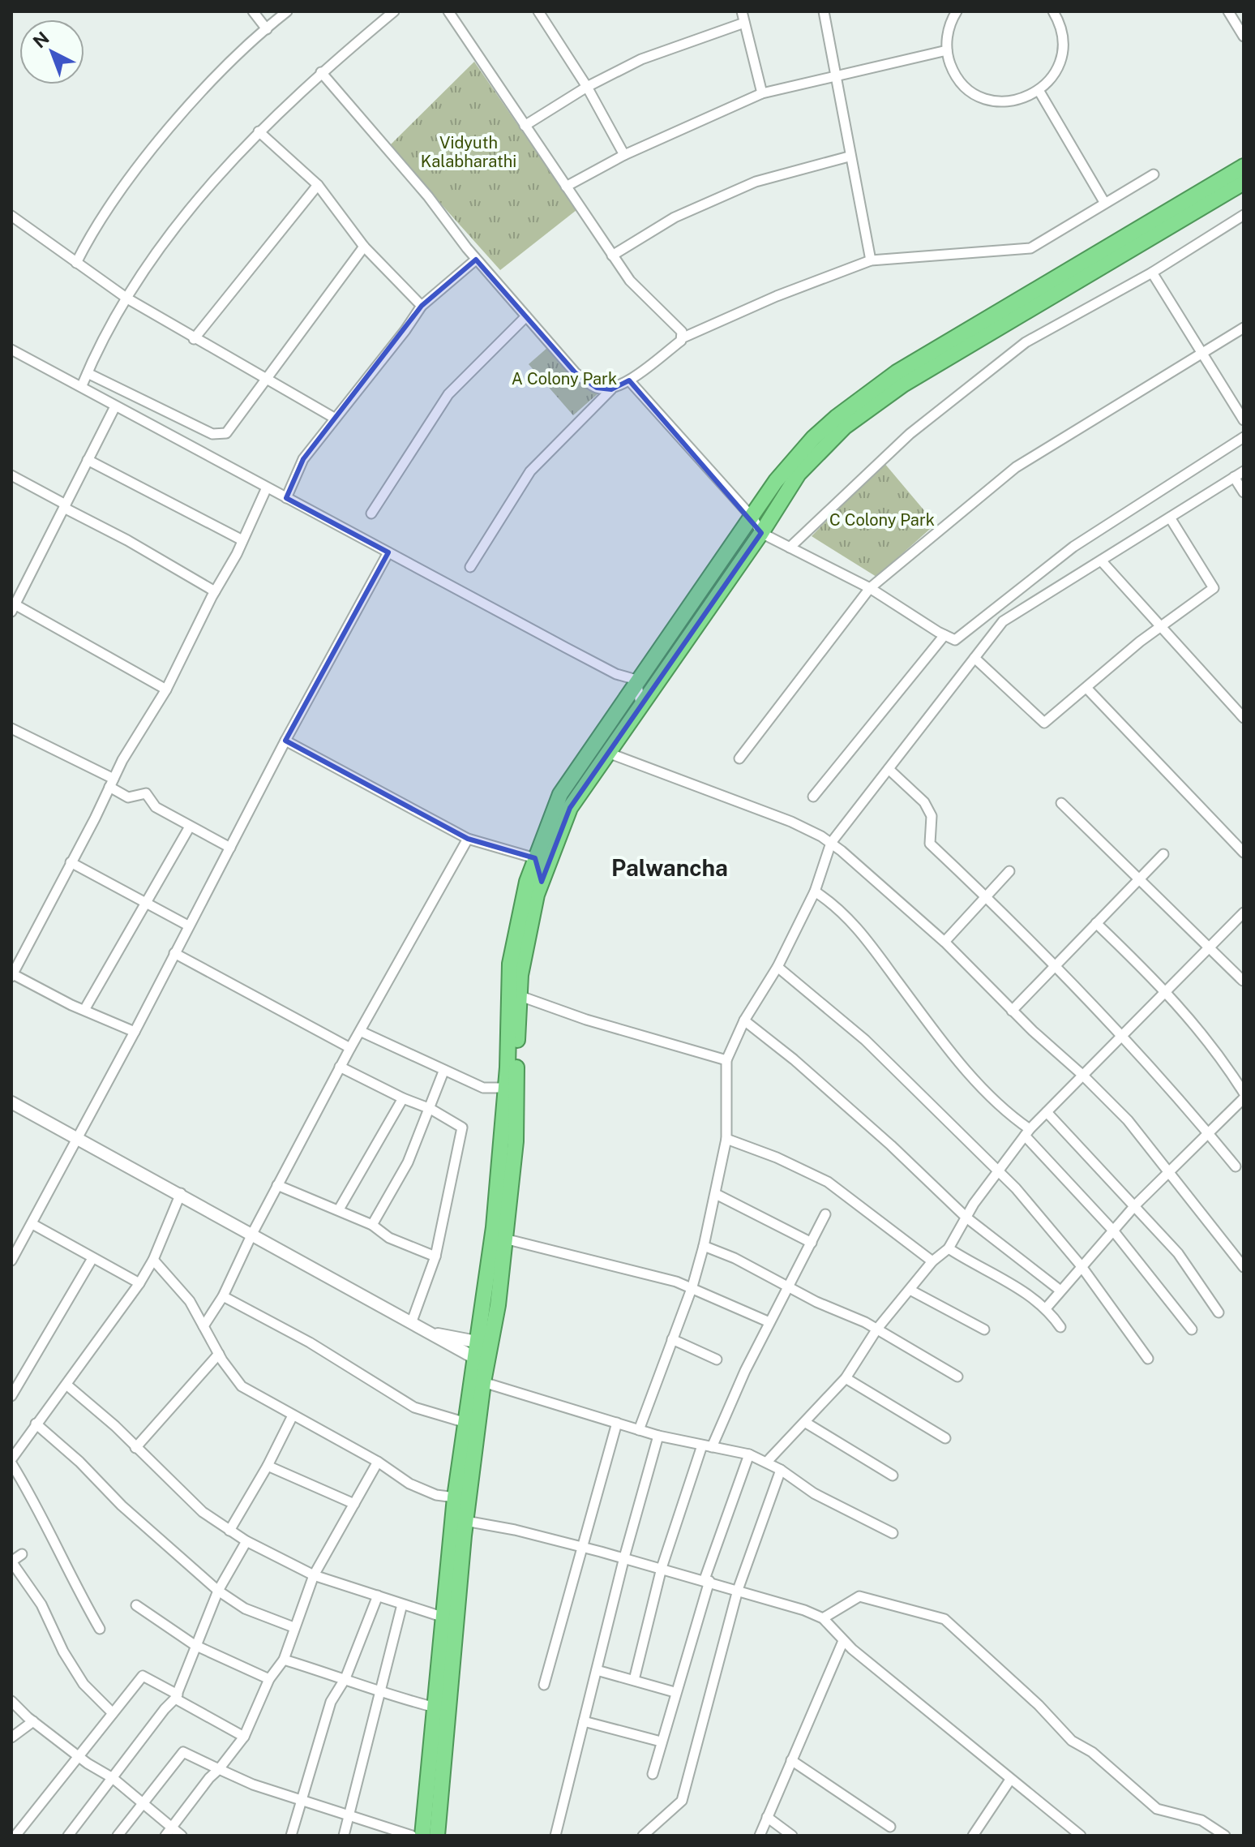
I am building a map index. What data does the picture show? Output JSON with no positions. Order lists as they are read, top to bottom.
{
  "districts": ["Palwancha"],
  "parks": ["Vidyuth Kalabharathi", "A Colony Park", "C Colony Park"],
  "north": "top left"
}
